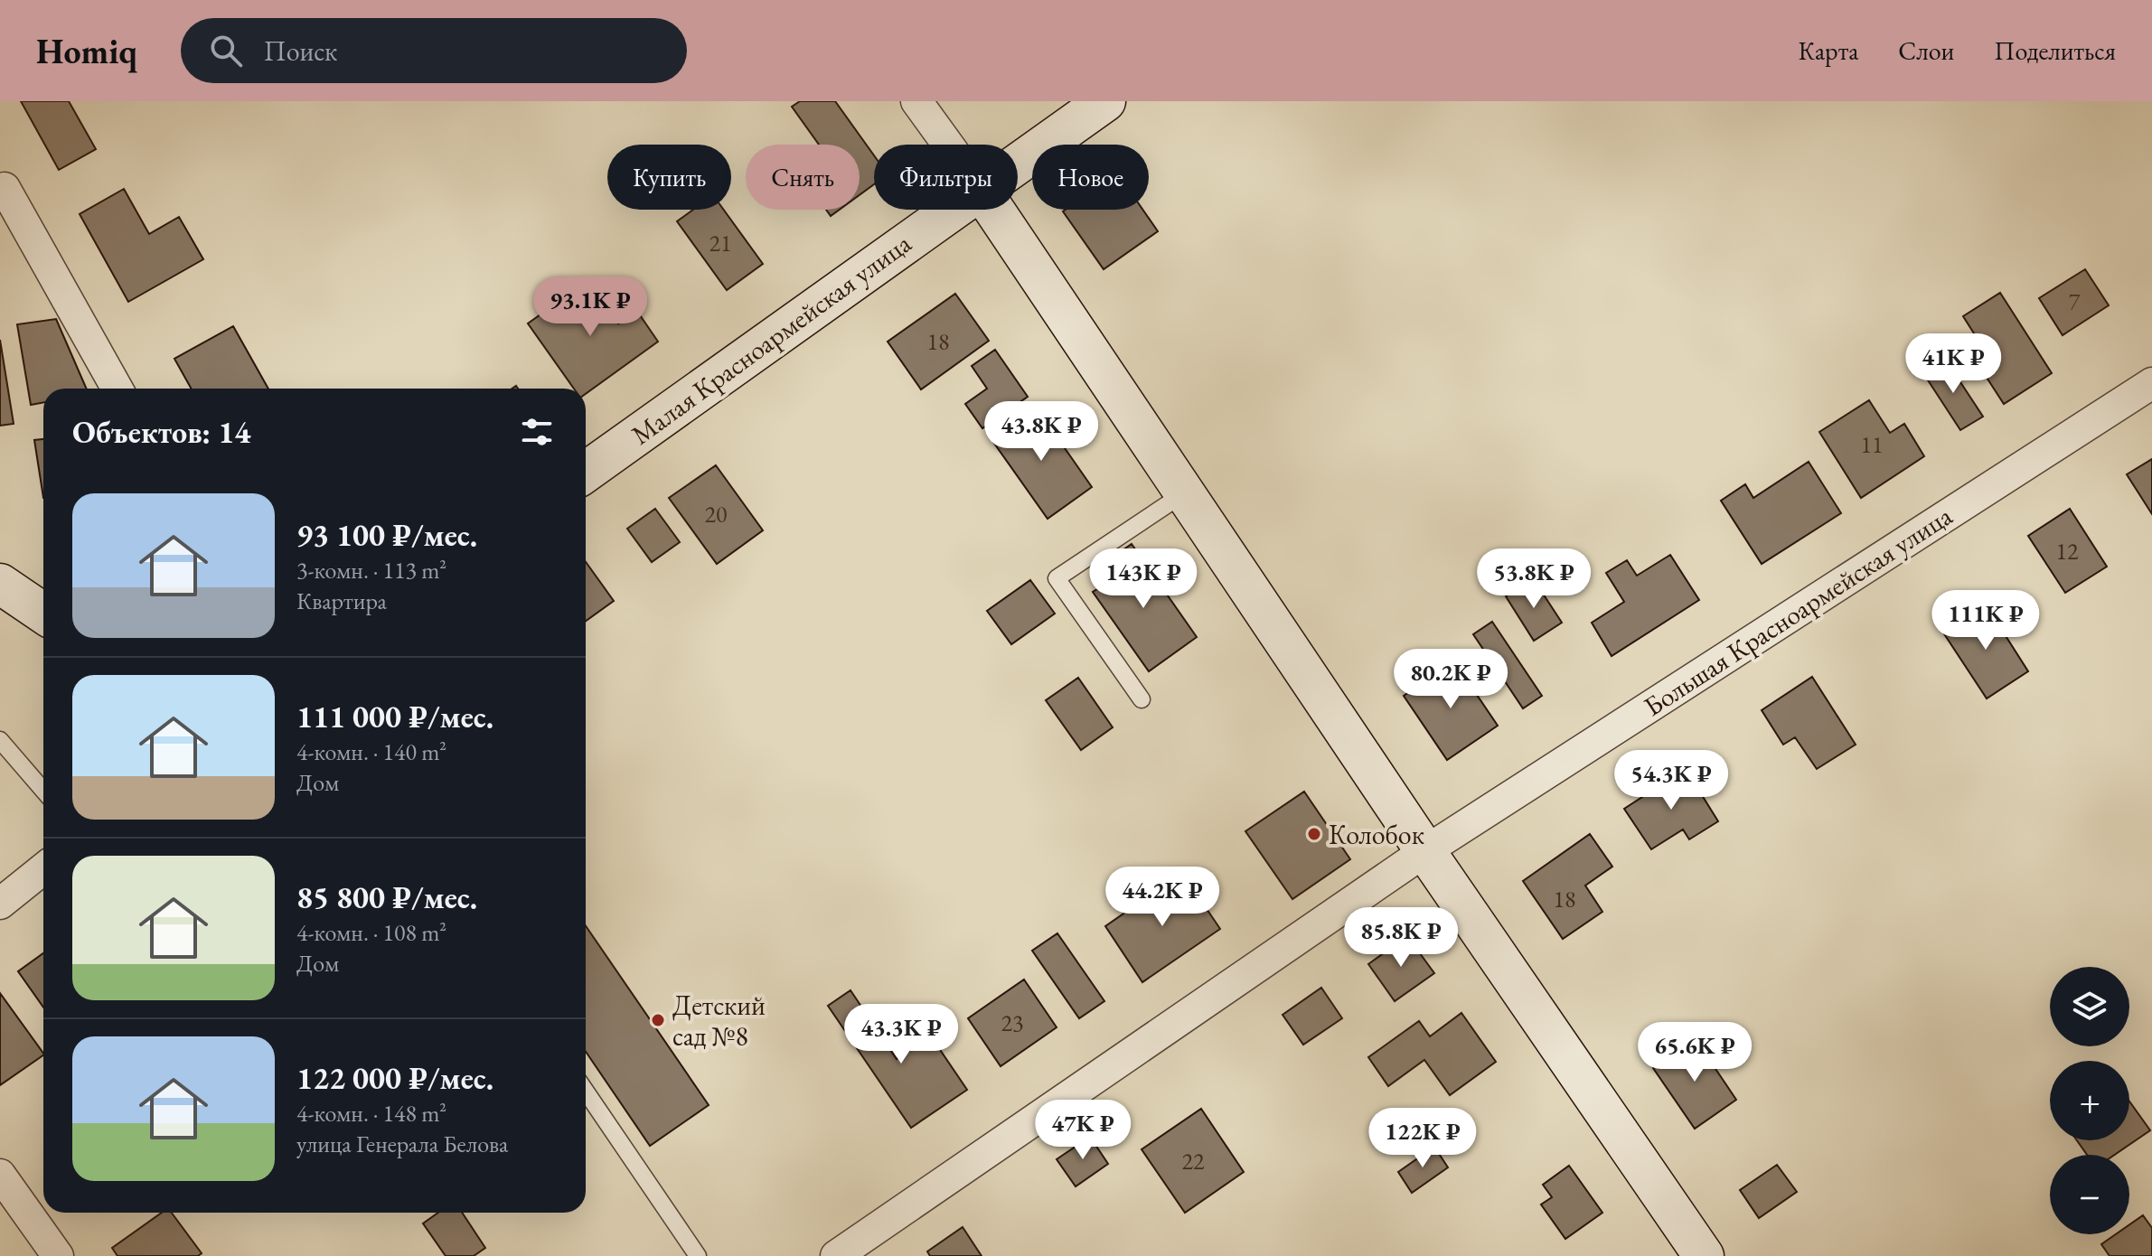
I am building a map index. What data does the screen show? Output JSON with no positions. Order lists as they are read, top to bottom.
{
  "streets": {
    "main road": ["Малая Красноармейская улица"],
    "street": ["Большая Красноармейская улица"]
  },
  "places": ["Колобок", "Детский сад №8"],
  "house_numbers": [
    "21",
    "7",
    "18",
    "11",
    "20",
    "12",
    "18",
    "23",
    "22"
  ],
  "page": {
    "header": "Homiq",
    "search": "Поиск",
    "nav": ["Карта", "Слои", "Поделиться"],
    "chip": [
      "Купить",
      "Снять",
      "Фильтры",
      "Новое"
    ],
    "price": [
      "93.1K ₽",
      "41K ₽",
      "43.8K ₽",
      "143K ₽",
      "53.8K ₽",
      "111K ₽",
      "80.2K ₽",
      "54.3K ₽",
      "44.2K ₽",
      "85.8K ₽",
      "43.3K ₽",
      "65.6K ₽",
      "47K ₽",
      "122K ₽"
    ],
    "heading": "Объектов: 14",
    "list": [
      {
        "name": "93 100 ₽/мес.",
        "note": "3-комн. · 113 m² · Квартира"
      },
      {
        "name": "111 000 ₽/мес.",
        "note": "4-комн. · 140 m² · Дом"
      },
      {
        "name": "85 800 ₽/мес.",
        "note": "4-комн. · 108 m² · Дом"
      },
      {
        "name": "122 000 ₽/мес.",
        "note": "4-комн. · 148 m² · улица Генерала Белова"
      }
    ],
    "map_buttons": ["+", "−"]
  }
}
